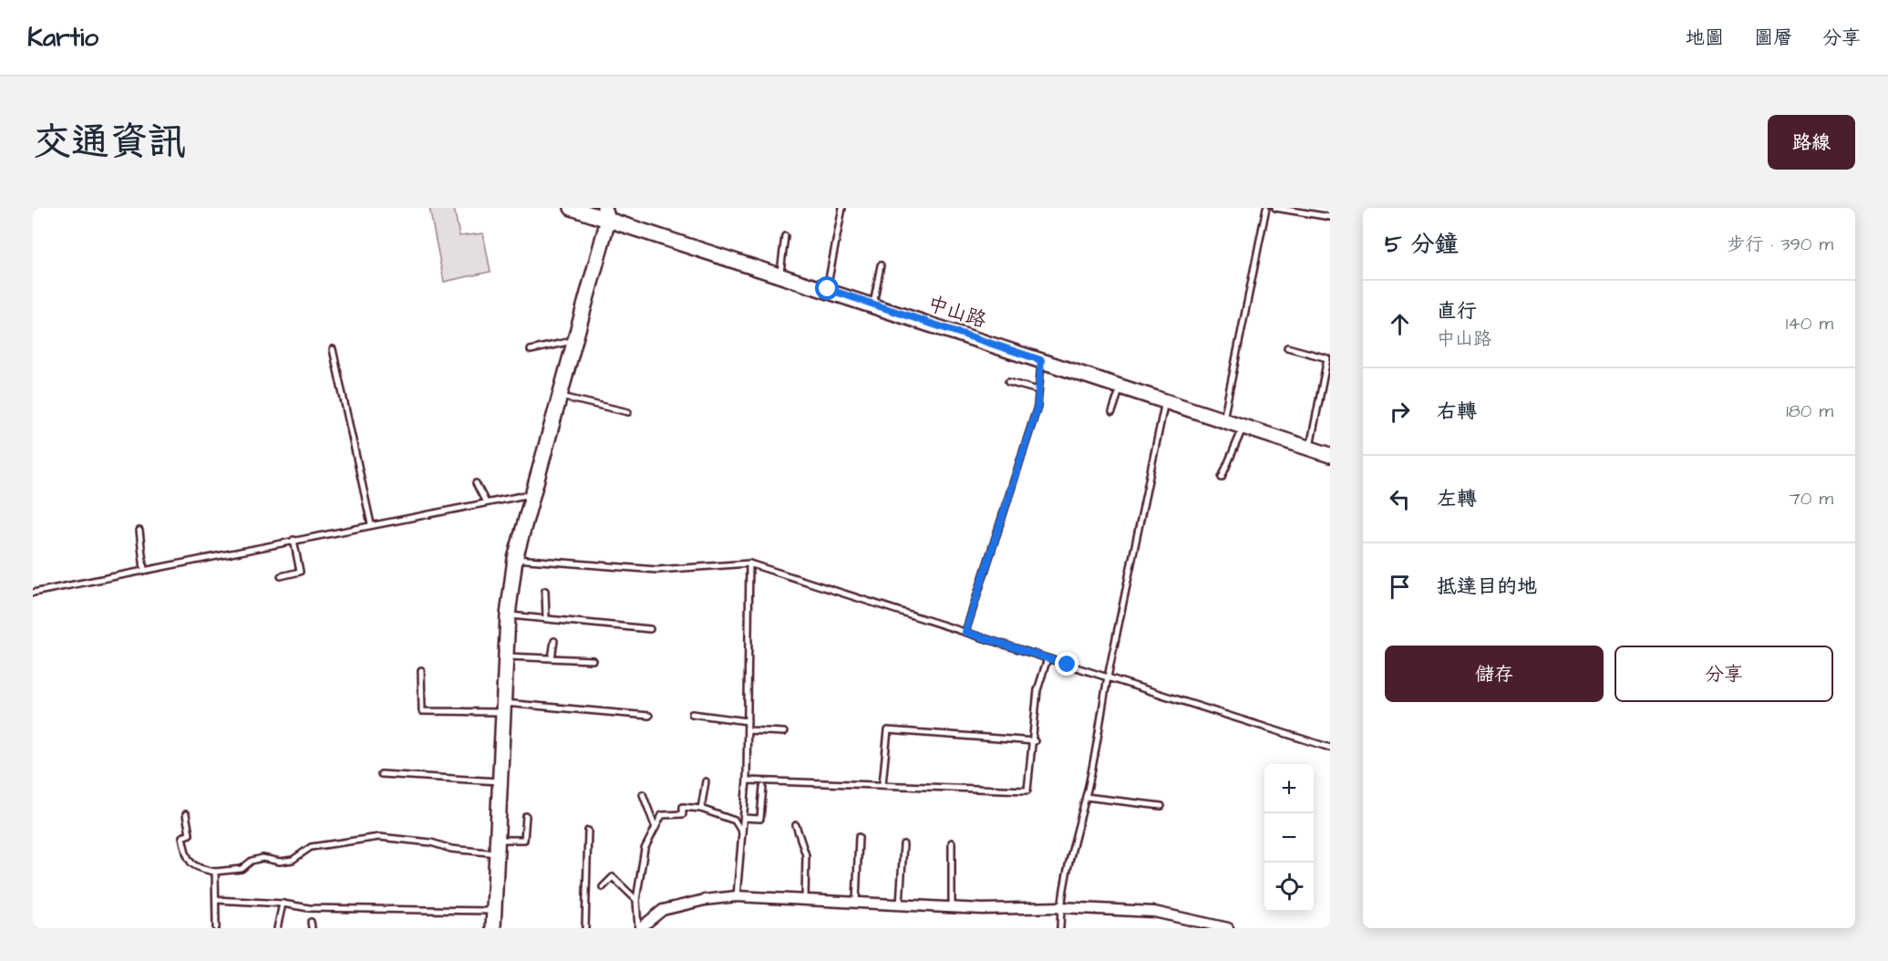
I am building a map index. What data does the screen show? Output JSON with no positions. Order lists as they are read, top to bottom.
{
  "streets": {
    "main road": ["中山路"]
  },
  "page": {
    "header": "Kartio",
    "nav": ["地圖", "圖層", "分享"],
    "title": "交通資訊",
    "buttons": [
      "路線",
      ["儲存", "分享"]
    ],
    "heading": ["5 分鐘", "步行 · 390 m"],
    "list": [
      ["直行", "中山路", "140 m"],
      ["右轉", "180 m"],
      ["左轉", "70 m"],
      "抵達目的地"
    ],
    "map_buttons": ["+", "−"]
  }
}
